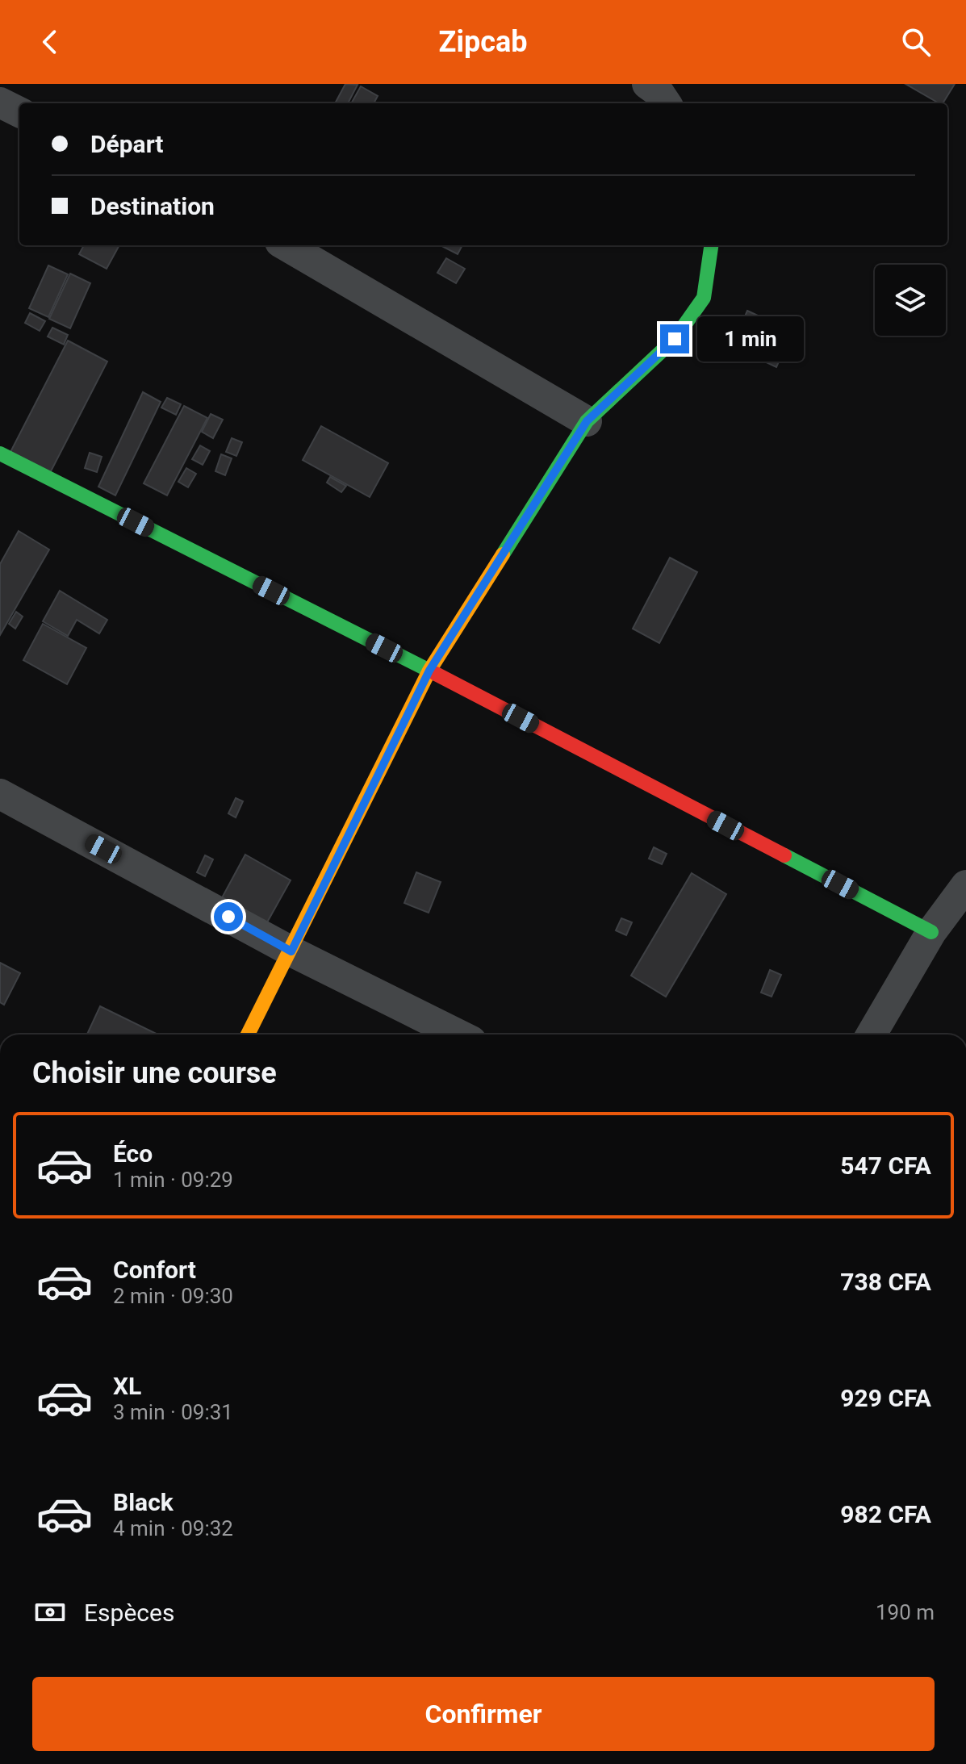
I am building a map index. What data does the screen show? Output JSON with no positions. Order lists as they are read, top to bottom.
{
  "page": {
    "header": "Zipcab",
    "banner": ["Départ", "Destination"],
    "bubble": "1 min",
    "heading": "Choisir une course",
    "list": [
      {
        "name": "Éco",
        "note": "1 min · 09:29",
        "value": "547 CFA"
      },
      {
        "name": "Confort",
        "note": "2 min · 09:30",
        "value": "738 CFA"
      },
      {
        "name": "XL",
        "note": "3 min · 09:31",
        "value": "929 CFA"
      },
      {
        "name": "Black",
        "note": "4 min · 09:32",
        "value": "982 CFA"
      }
    ],
    "pay": ["Espèces", "190 m"],
    "buttons": "Confirmer"
  }
}
